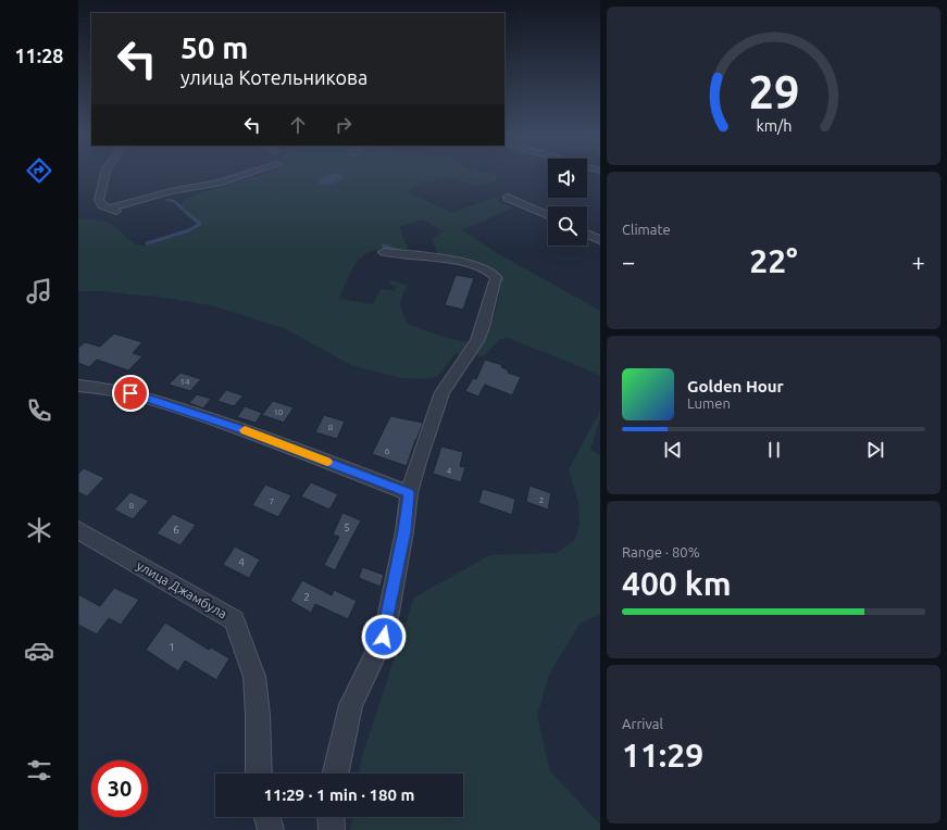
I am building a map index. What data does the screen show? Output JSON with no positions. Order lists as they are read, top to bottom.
{
  "streets": {
    "street": ["улица Джамбула"]
  },
  "house_numbers": [
    "14",
    "10",
    "8",
    "6",
    "4",
    "2",
    "7",
    "8",
    "5",
    "6",
    "4",
    "2",
    "1"
  ],
  "page": {
    "tabs": "11:28",
    "turn": ["50 m", "улица Котельникова"],
    "tile": [
      "Climate",
      ["Range · 80%", "400 km"],
      ["Arrival", "11:29"]
    ],
    "heat": ["−", "22°", "+"],
    "song": ["Golden Hour", "Lumen"],
    "limit": "30",
    "trip": "11:29 · 1 min · 180 m",
    "gauge": ["29", "km/h"]
  }
}
